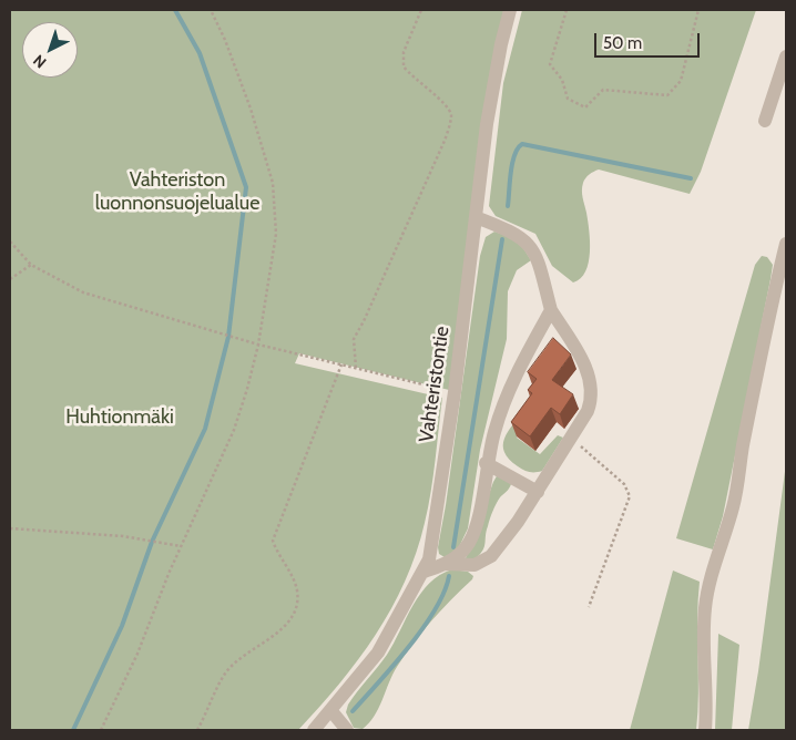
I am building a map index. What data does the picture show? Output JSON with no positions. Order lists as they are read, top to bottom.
{
  "streets": {
    "street": ["Vahteristontie"]
  },
  "parks": ["Vahteriston luonnonsuojelualue", "Huhtionmäki"],
  "scale_bar": "50 m",
  "north": "bottom left"
}
